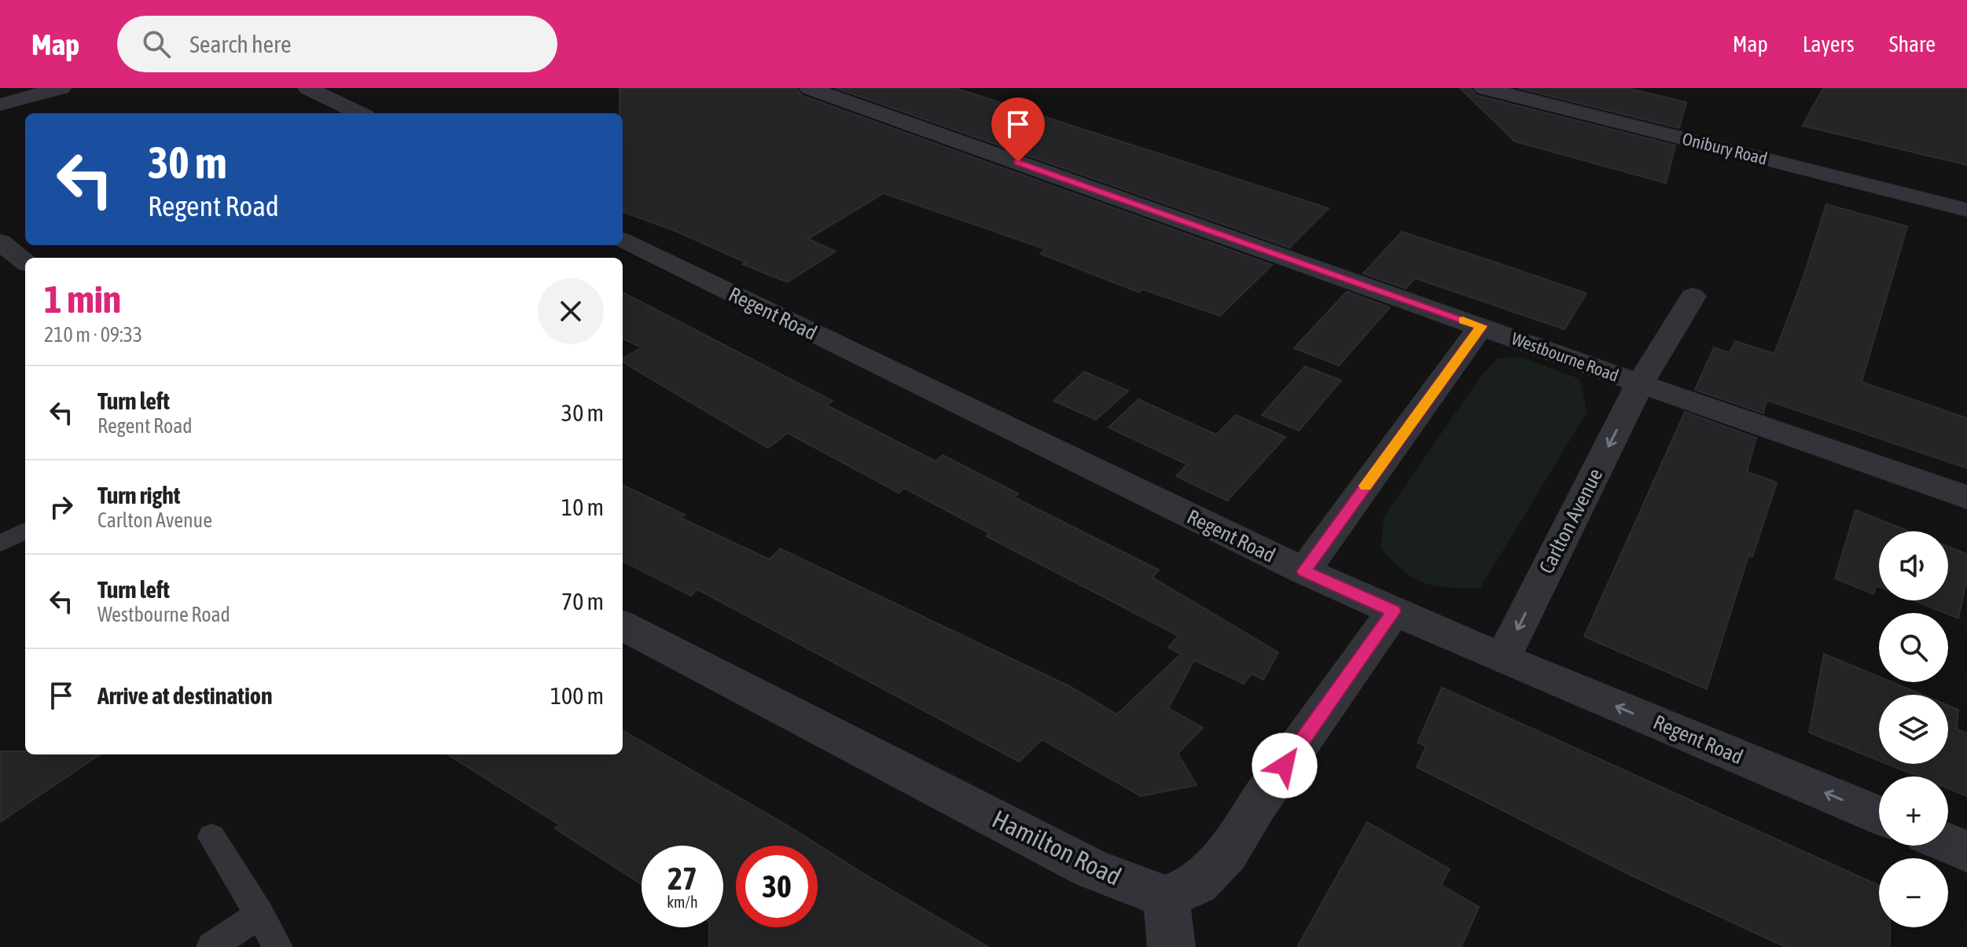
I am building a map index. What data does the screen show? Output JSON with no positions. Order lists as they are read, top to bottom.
{
  "streets": {
    "street": [
      "Onibury Road",
      "Regent Road",
      "Westbourne Road",
      "Carlton Avenue",
      "Hamilton Road"
    ]
  },
  "crossings": [
    ["Regent Road", "Carlton Avenue"],
    ["Westbourne Road", "Carlton Avenue"]
  ],
  "page": {
    "header": "Map",
    "search": "Search here",
    "nav": ["Map", "Layers", "Share"],
    "turn": ["30 m", "Regent Road"],
    "heading": ["1 min", "210 m · 09:33"],
    "list": [
      {
        "name": "Turn left",
        "note": "Regent Road",
        "value": "30 m"
      },
      {
        "name": "Turn right",
        "note": "Carlton Avenue",
        "value": "10 m"
      },
      {
        "name": "Turn left",
        "note": "Westbourne Road",
        "value": "70 m"
      },
      {
        "name": "Arrive at destination",
        "value": "100 m"
      }
    ],
    "map_buttons": ["+", "−"],
    "speed": "27 km/h",
    "limit": "30"
  }
}
